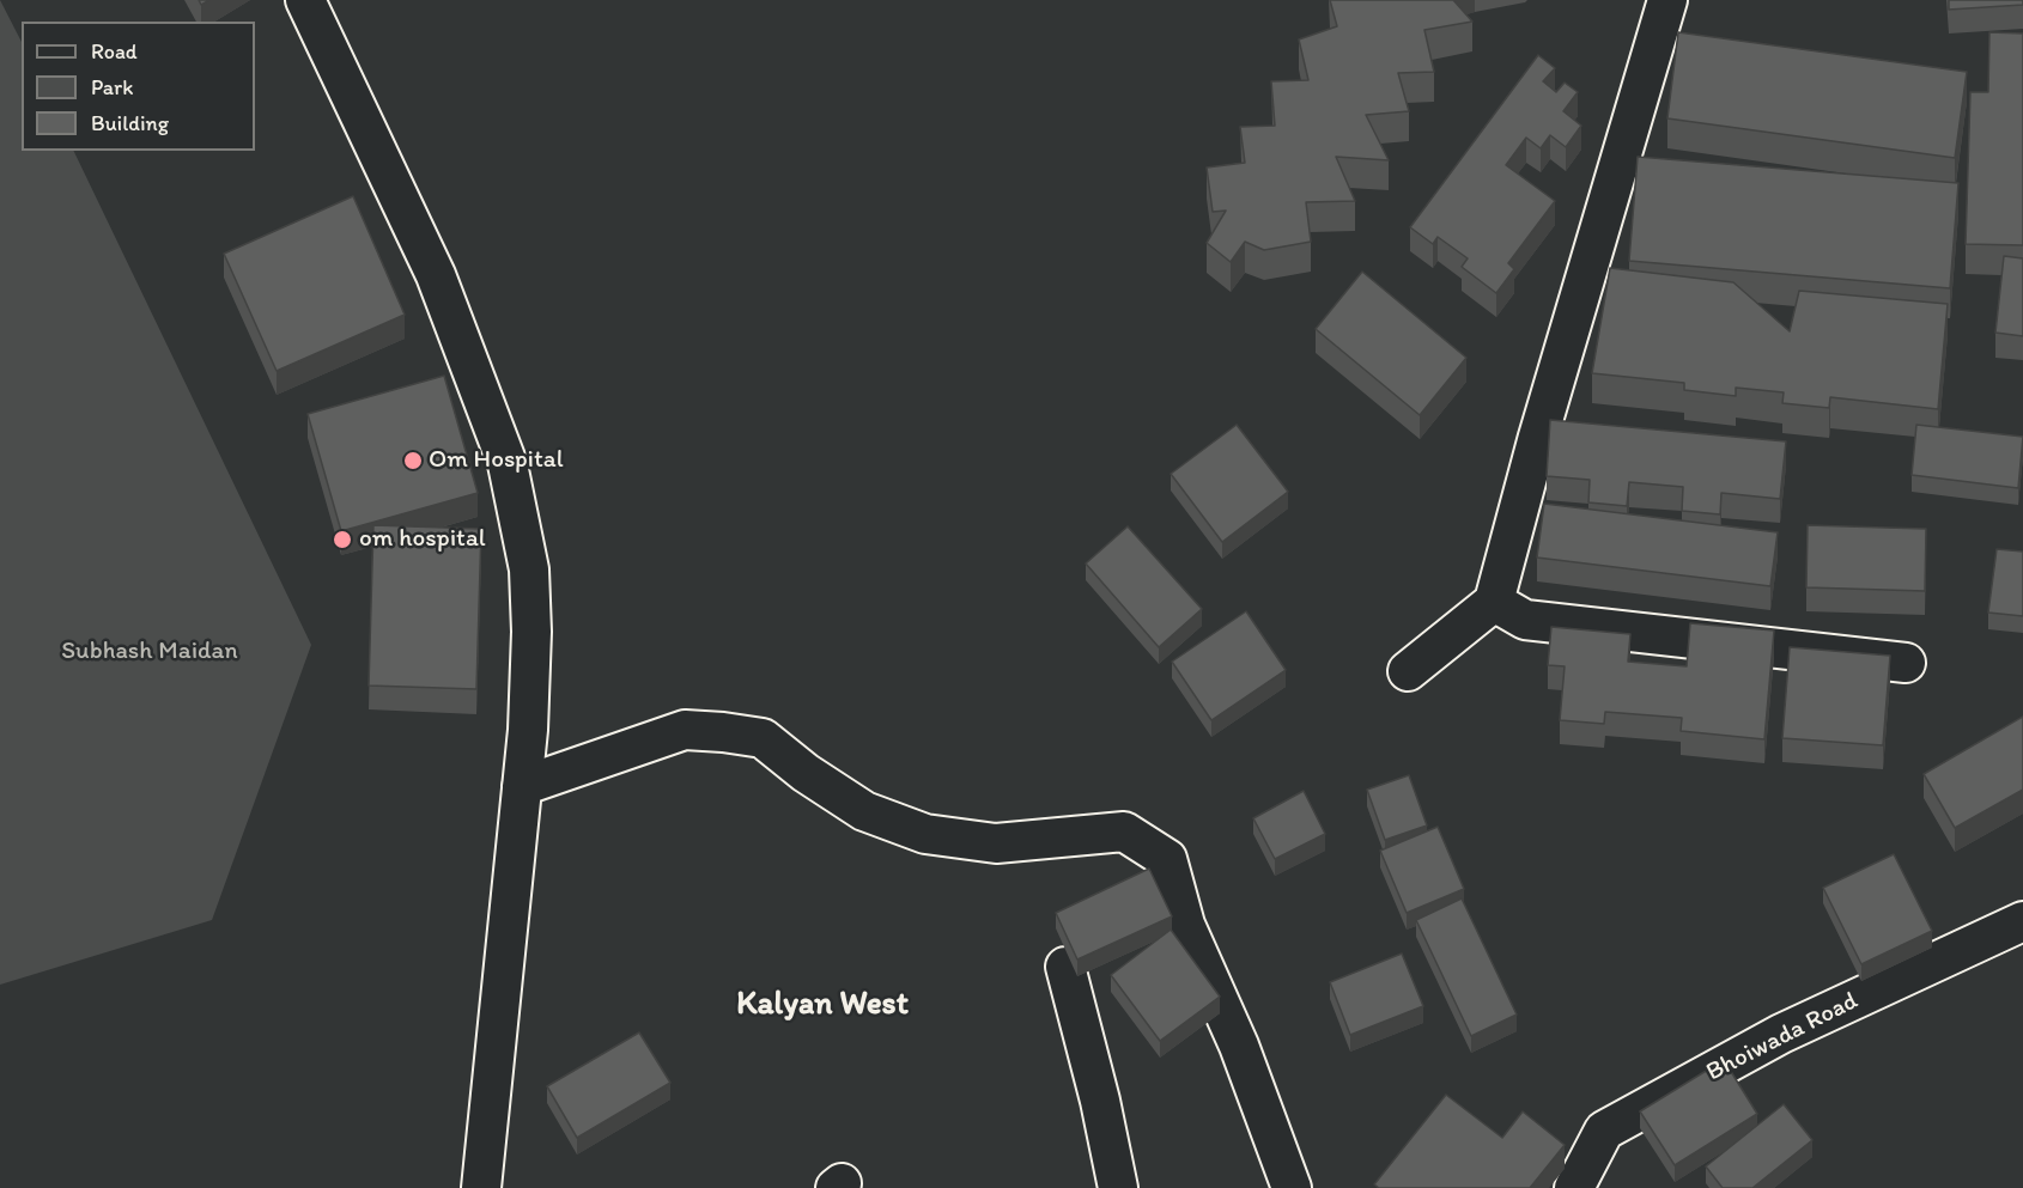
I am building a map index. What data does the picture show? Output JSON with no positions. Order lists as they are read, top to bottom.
{
  "streets": {
    "street": ["Bhoiwada Road"]
  },
  "districts": ["Kalyan West"],
  "parks": ["Subhash Maidan"],
  "places": ["Om Hospital", "om hospital"],
  "legend": ["Road", "Park", "Building"]
}
